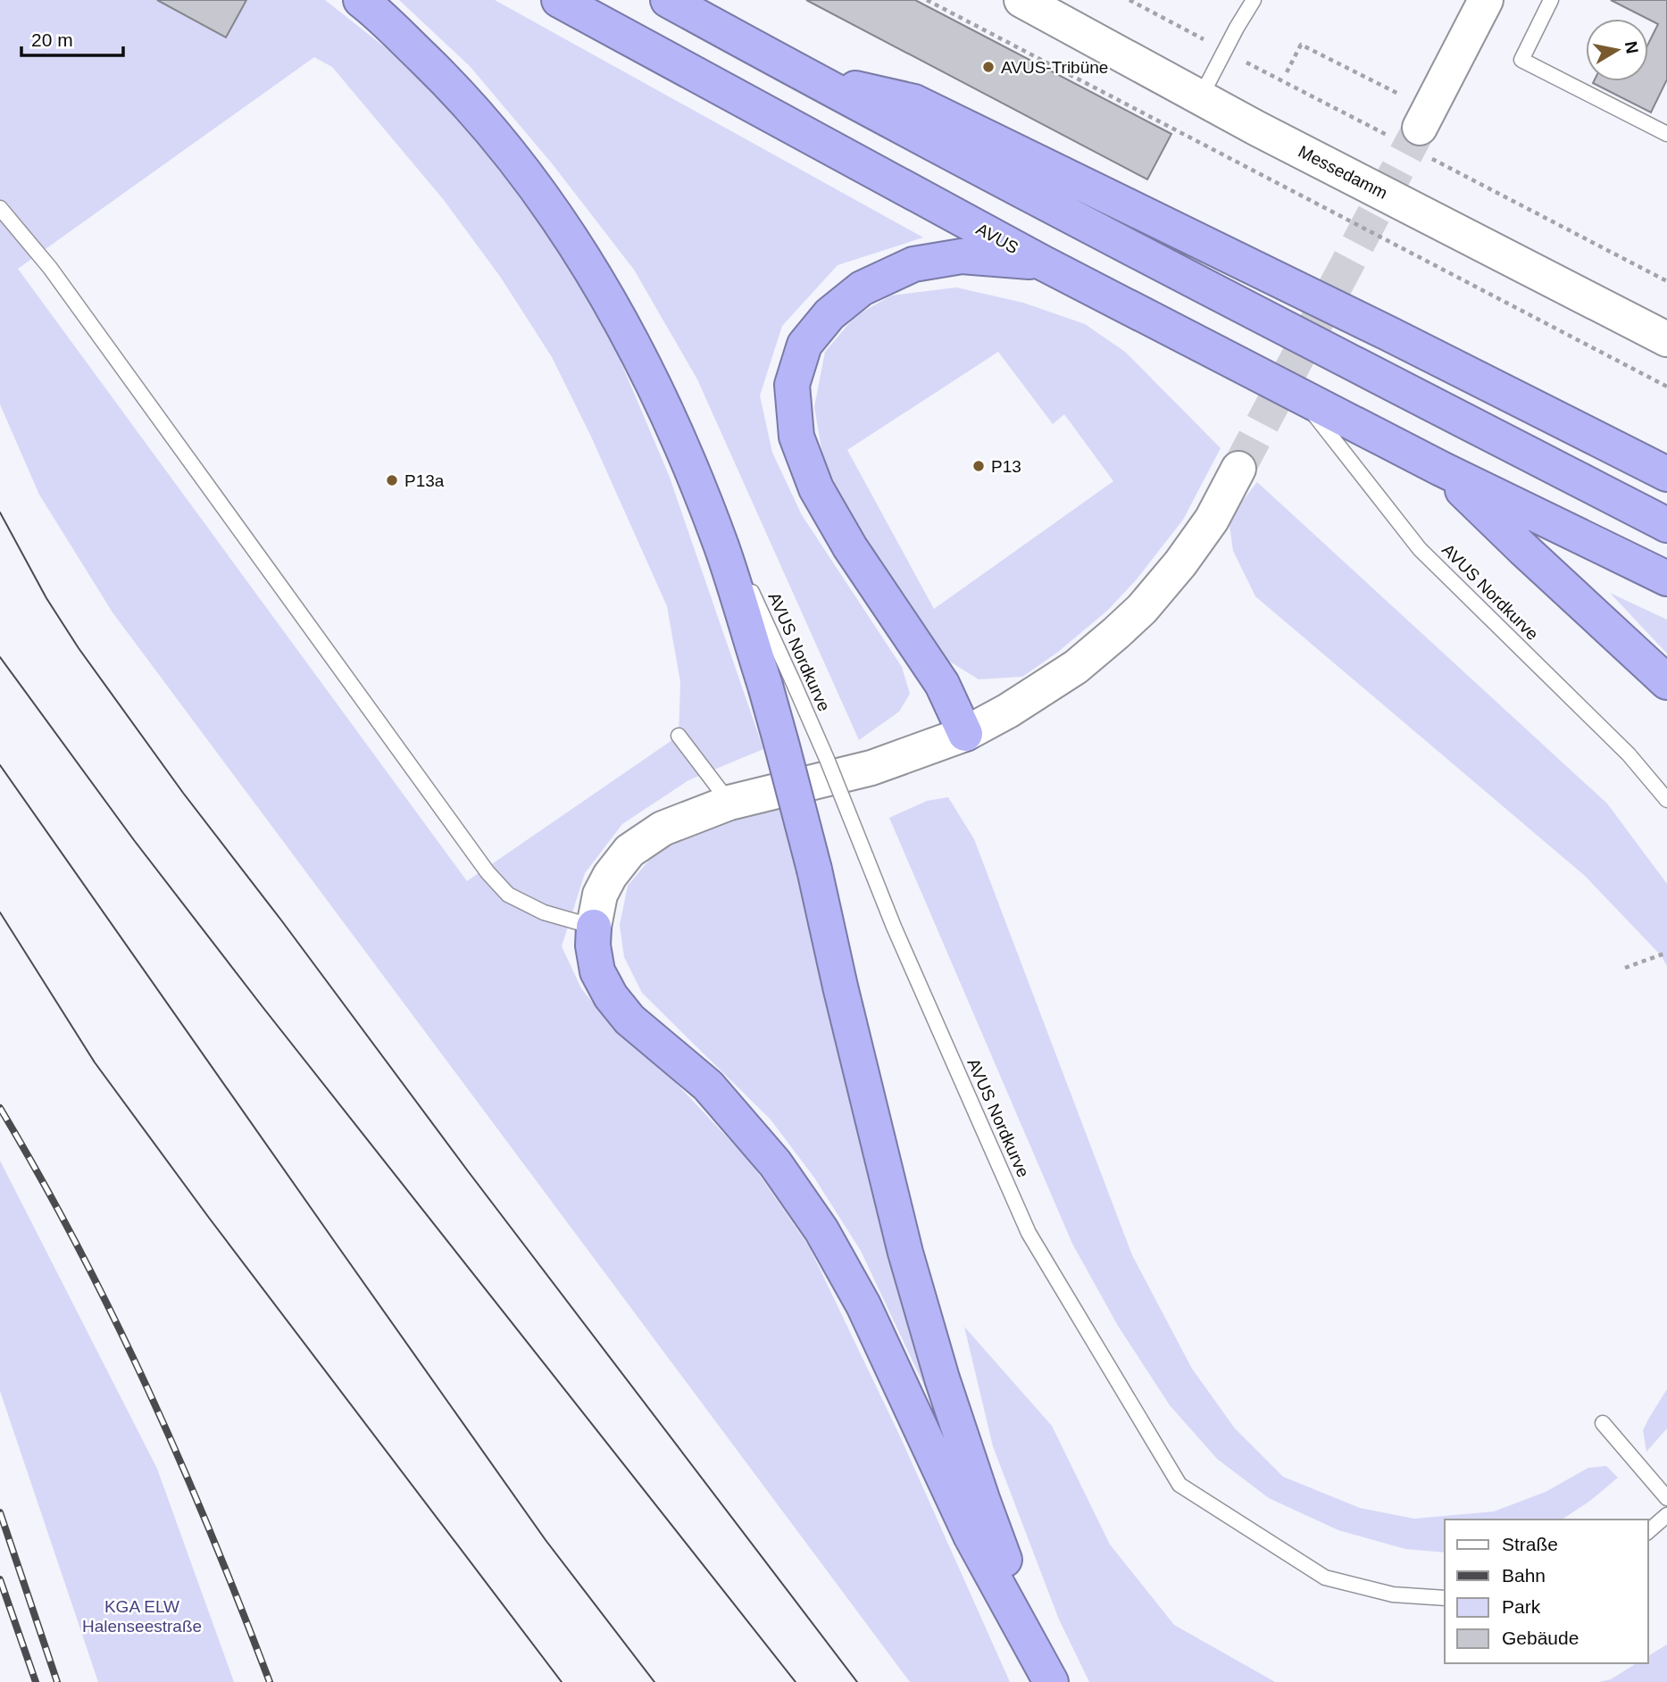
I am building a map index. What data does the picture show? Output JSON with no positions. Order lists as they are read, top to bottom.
{
  "streets": {
    "highway": ["AVUS"],
    "main road": ["Messedamm"],
    "lane": ["AVUS Nordkurve"]
  },
  "crossings": [
    ["AVUS", "AVUS Nordkurve"]
  ],
  "parks": ["KGA ELW Halenseestraße"],
  "places": ["AVUS-Tribüne", "P13", "P13a"],
  "legend": [
    "Straße",
    "Bahn",
    "Park",
    "Gebäude"
  ],
  "scale_bar": "20 m",
  "north": "right"
}
